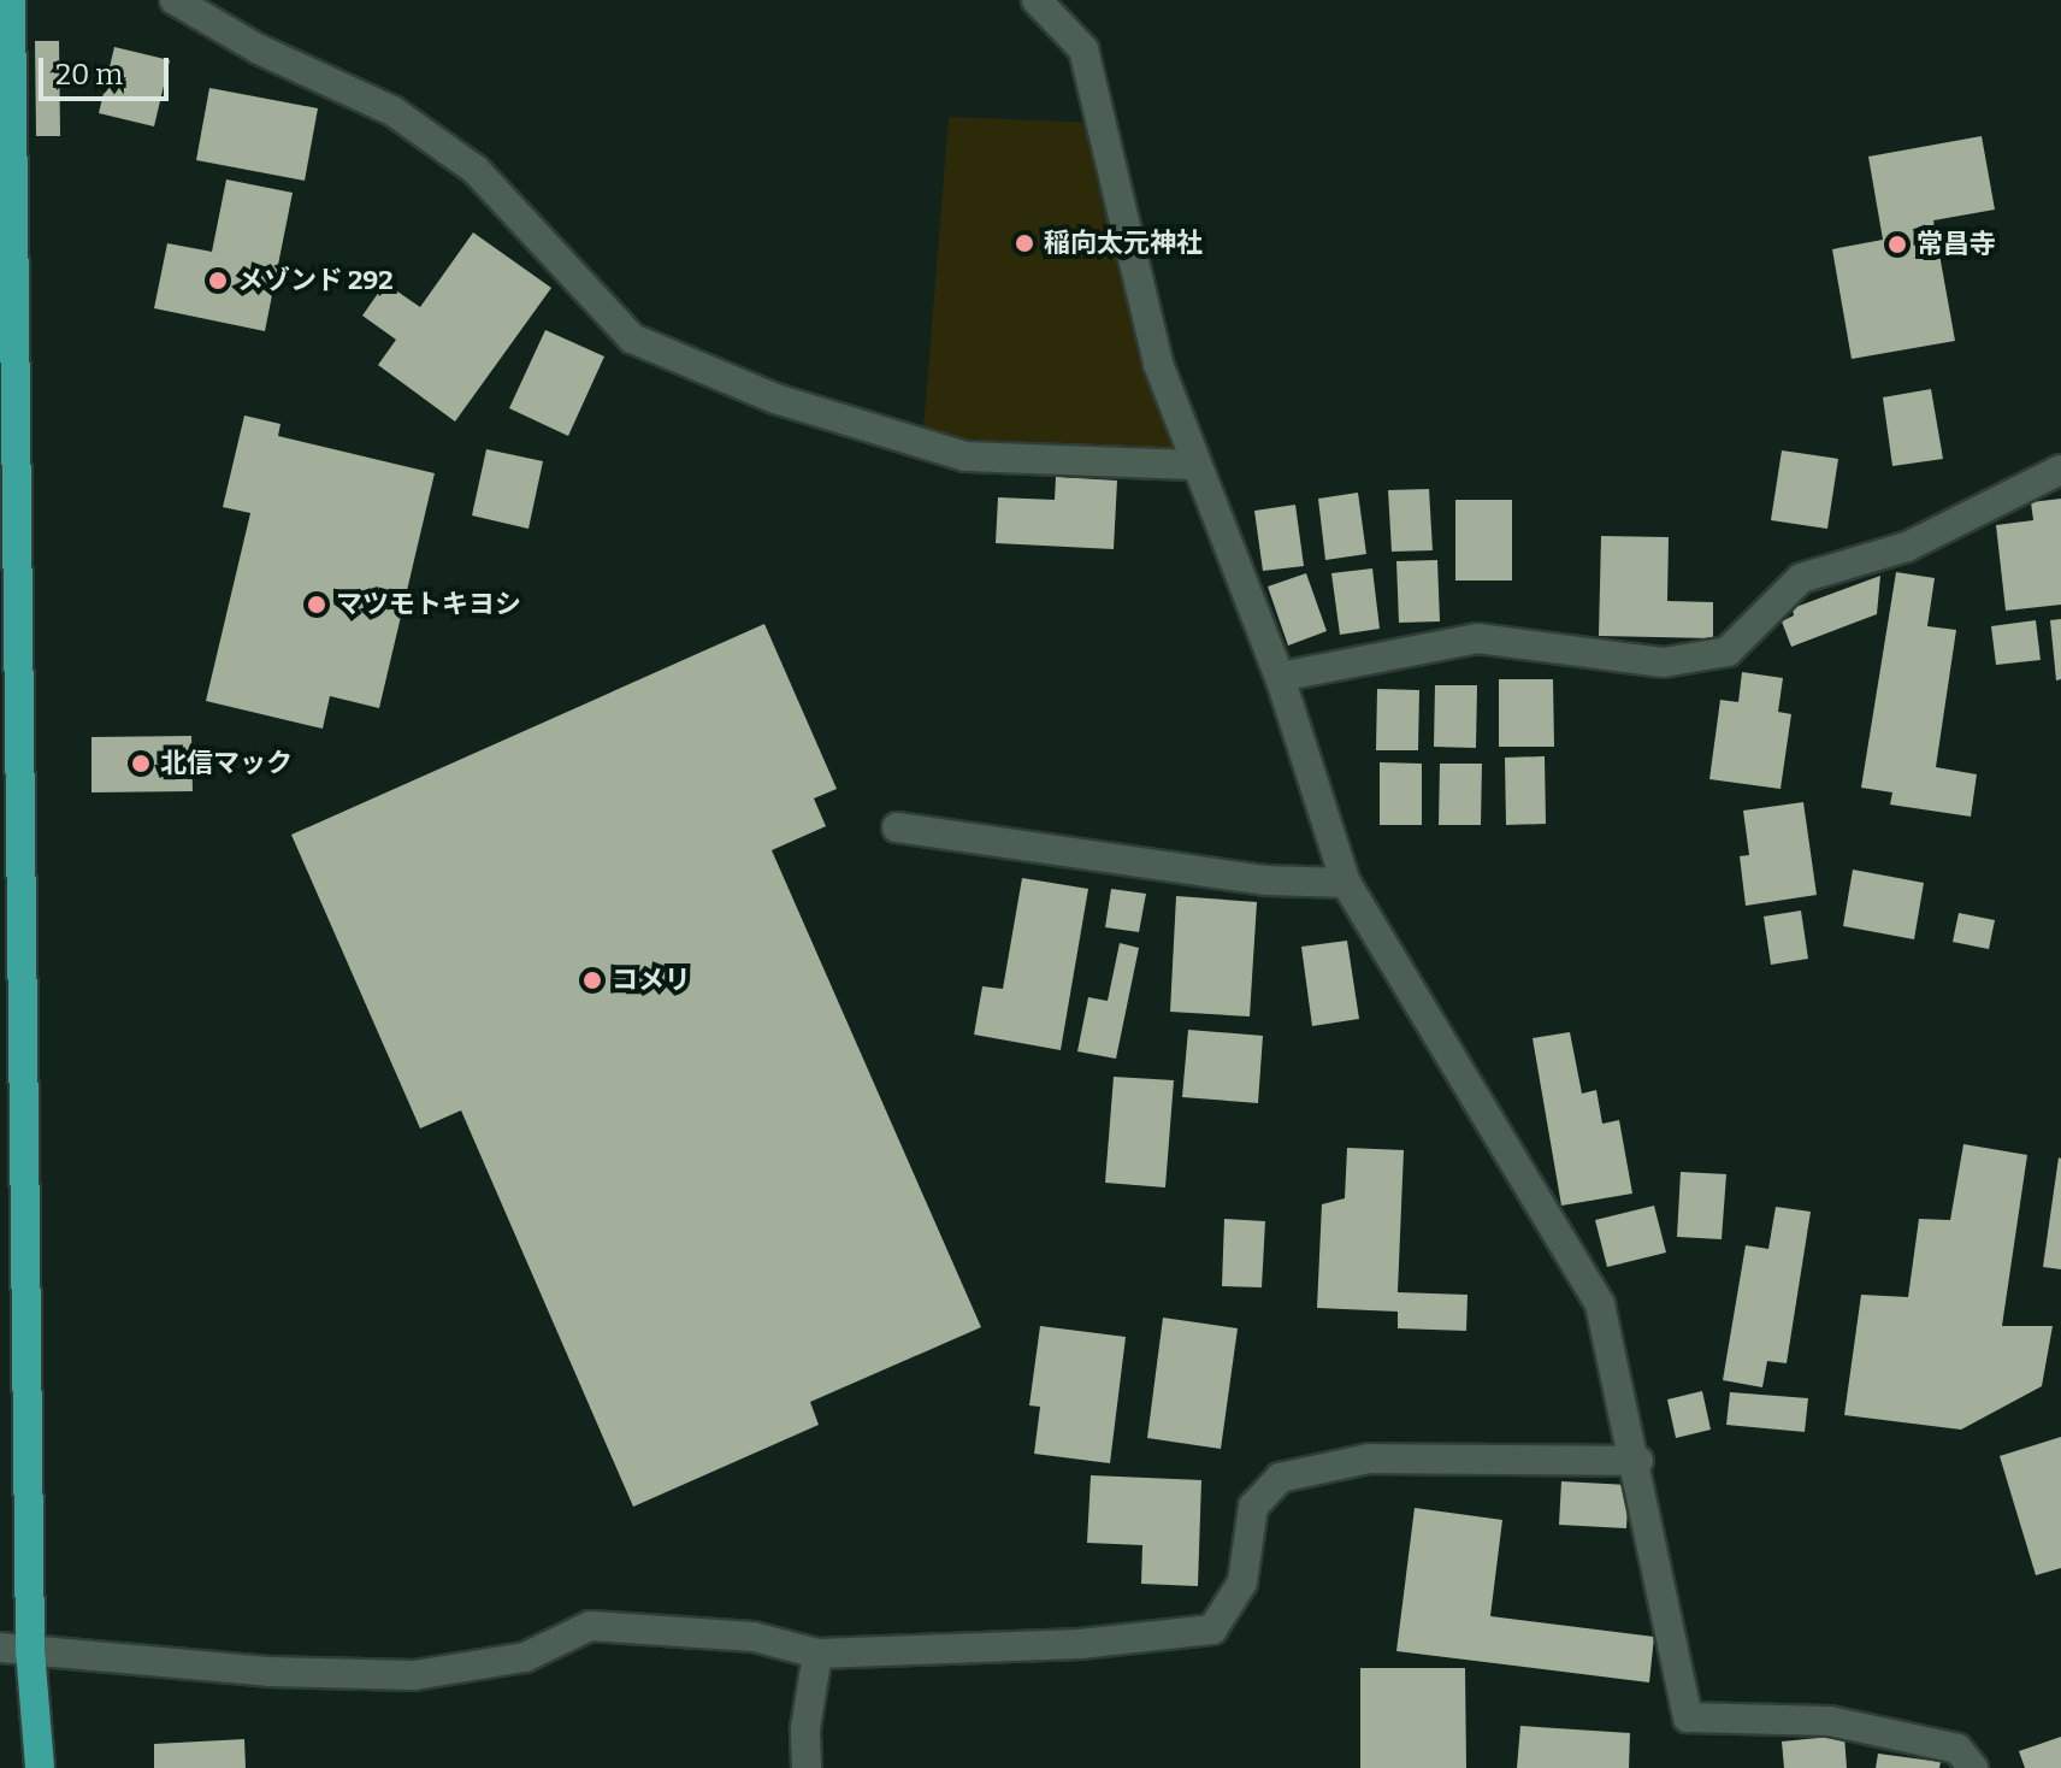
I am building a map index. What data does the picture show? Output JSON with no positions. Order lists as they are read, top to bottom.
{
  "places": [
    "稲向太元神社",
    "常昌寺",
    "メゾンド 292",
    "マツモトキヨシ",
    "北信マック",
    "コメリ"
  ],
  "scale_bar": "20 m"
}
